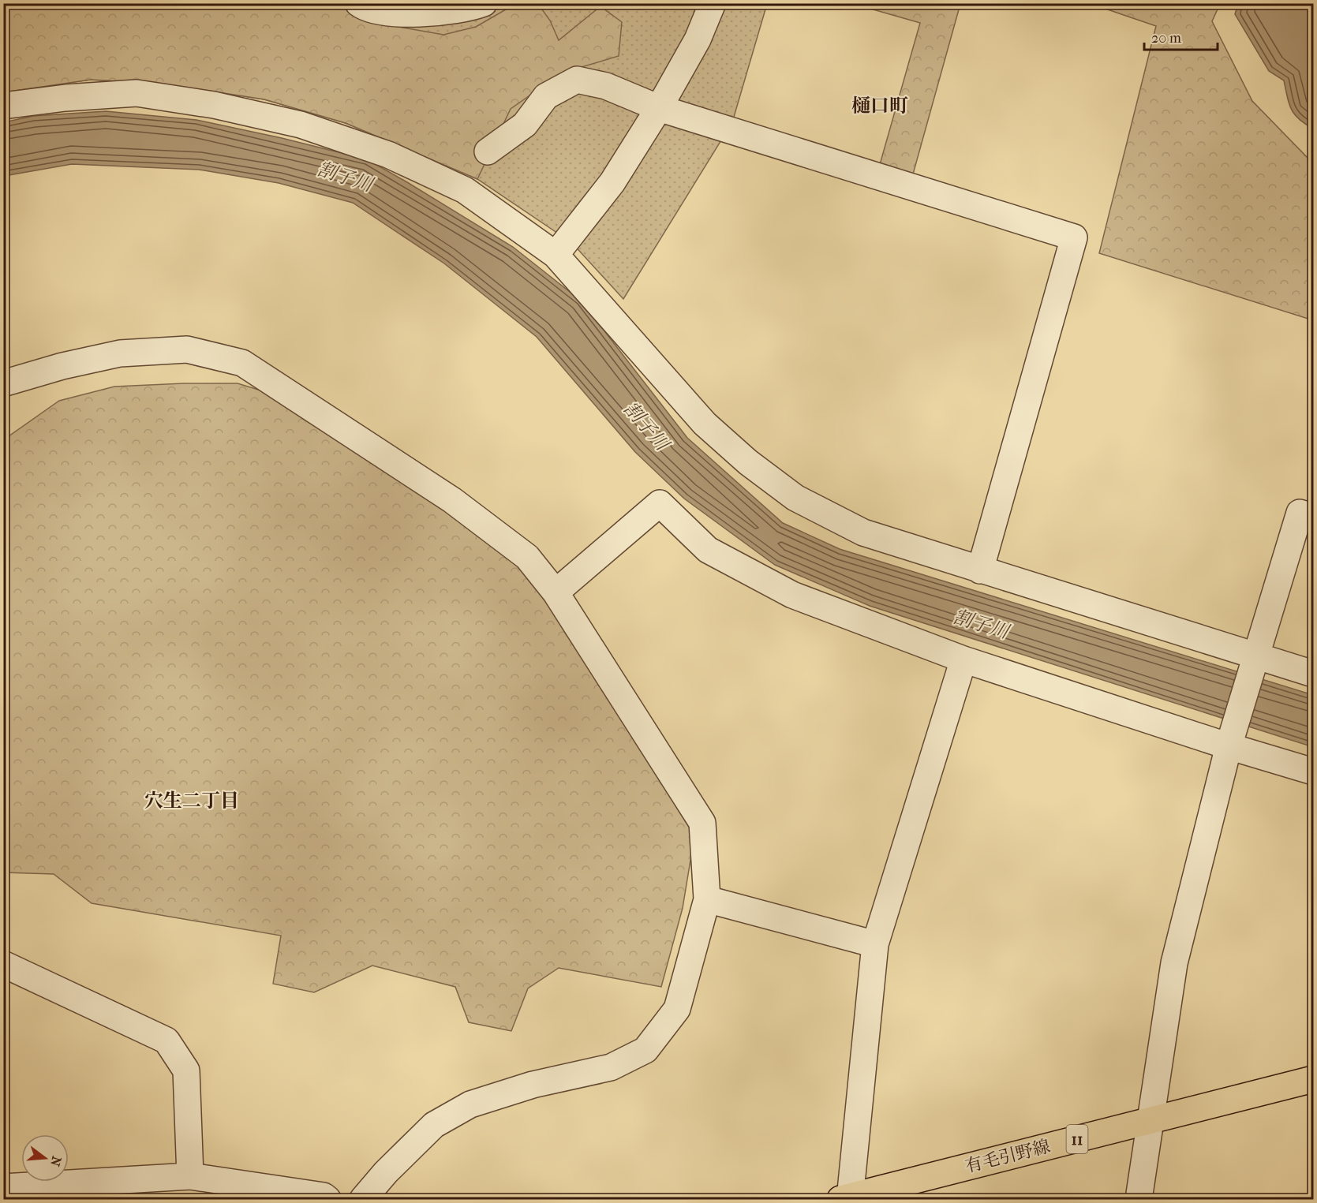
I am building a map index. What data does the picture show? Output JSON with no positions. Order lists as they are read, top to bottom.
{
  "streets": {
    "main road": ["11", "有毛引野線"]
  },
  "districts": ["樋口町", "穴生二丁目"],
  "water": ["割子川"],
  "scale_bar": "20 m",
  "north": "right"
}
